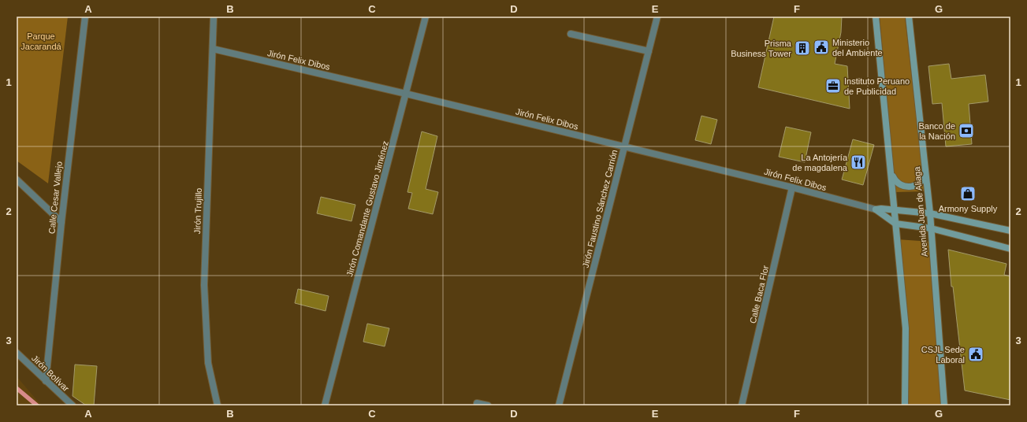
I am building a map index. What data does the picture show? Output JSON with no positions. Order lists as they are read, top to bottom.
{
  "streets": {
    "main road": ["Avenida Juan de Aliaga"],
    "street": [
      "Jirón Felix Dibos",
      "Calle Cesar Vallejo",
      "Jirón Comandante Gustavo Jiménez",
      "Jirón Faustino Sánchez Carrión",
      "Jirón Trujillo",
      "Calle Baca Flor",
      "Jirón Bolívar"
    ]
  },
  "crossings": [
    ["Jirón Felix Dibos", "Jirón Comandante Gustavo Jiménez"],
    ["Jirón Felix Dibos", "Jirón Faustino Sánchez Carrión"],
    ["Jirón Felix Dibos", "Jirón Trujillo"],
    ["Jirón Felix Dibos", "Calle Baca Flor"],
    ["Calle Cesar Vallejo", "Jirón Bolívar"]
  ],
  "parks": ["Parque Jacarandá"],
  "places": {
    "public building": ["Ministerio del Ambiente", "CSJL Sede Laboral"],
    "building": ["Prisma Business Tower"],
    "office": ["Instituto Peruano de Publicidad"],
    "bank": ["Banco de la Nación"],
    "restaurant": ["La Antojería de magdalena"],
    "shop": ["Armony Supply"]
  },
  "grid": {
    "columns": [
      "A",
      "B",
      "C",
      "D",
      "E",
      "F",
      "G"
    ],
    "rows": ["1", "2", "3"]
  }
}
